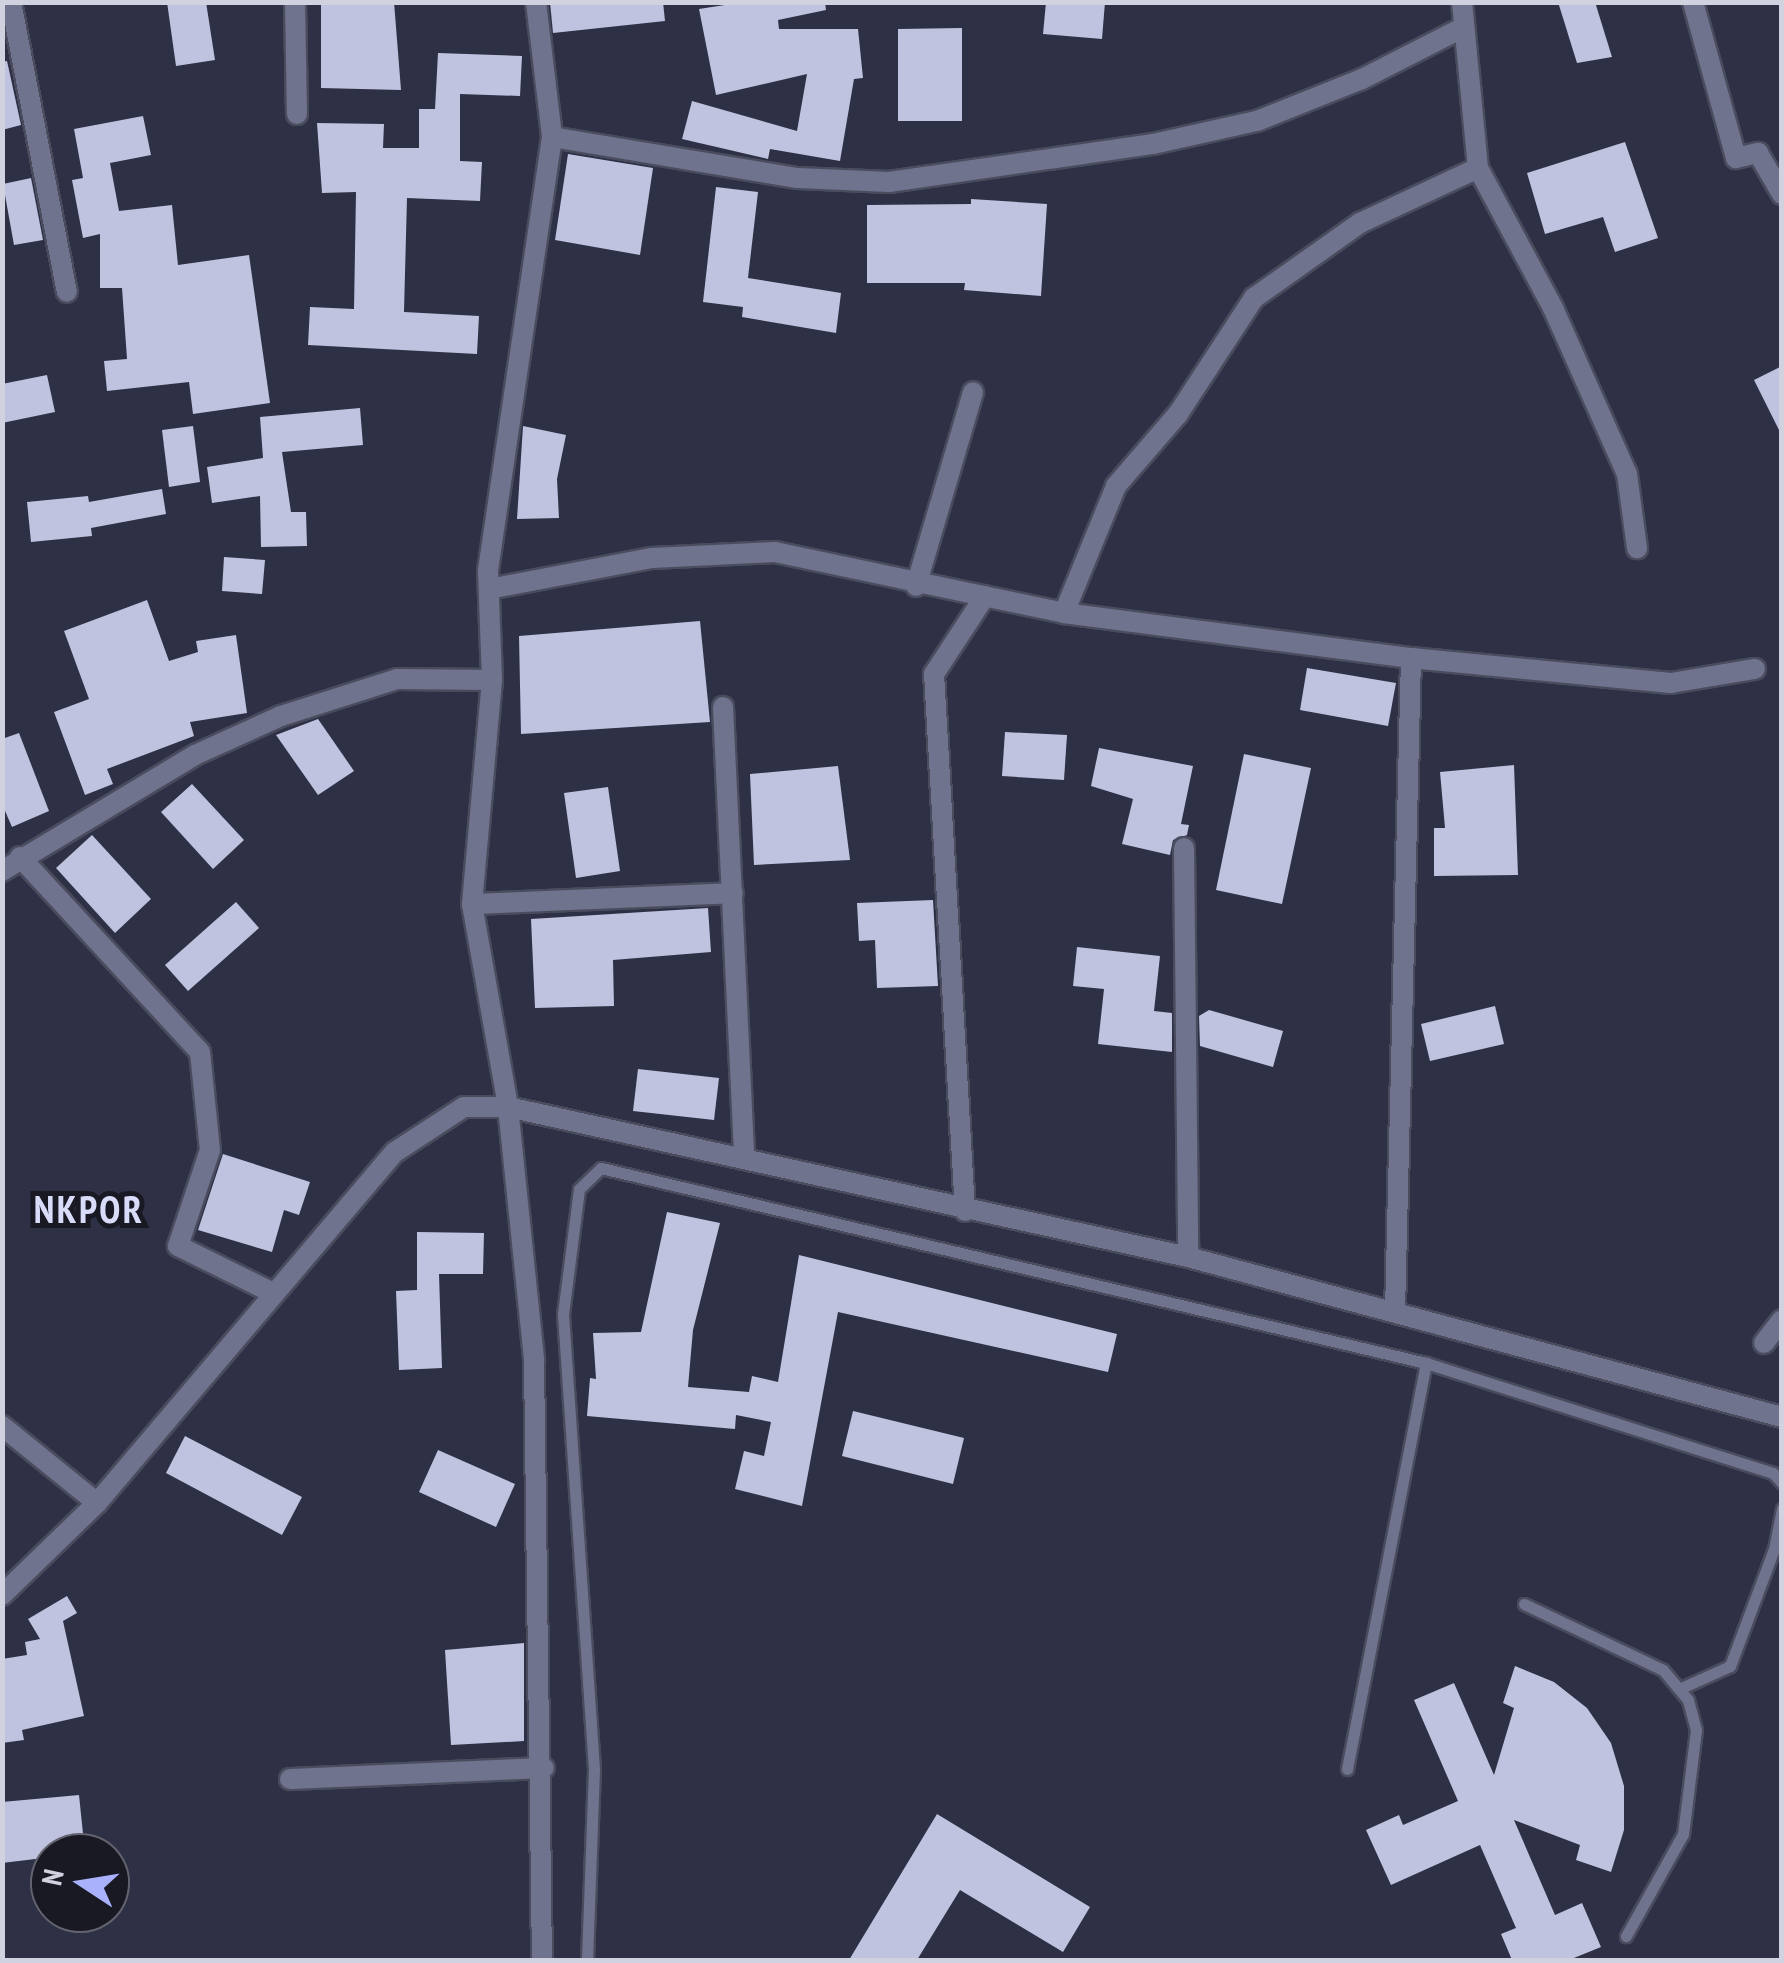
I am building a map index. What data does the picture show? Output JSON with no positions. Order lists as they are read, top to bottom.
{
  "districts": ["NKPOR"],
  "north": "left"
}
